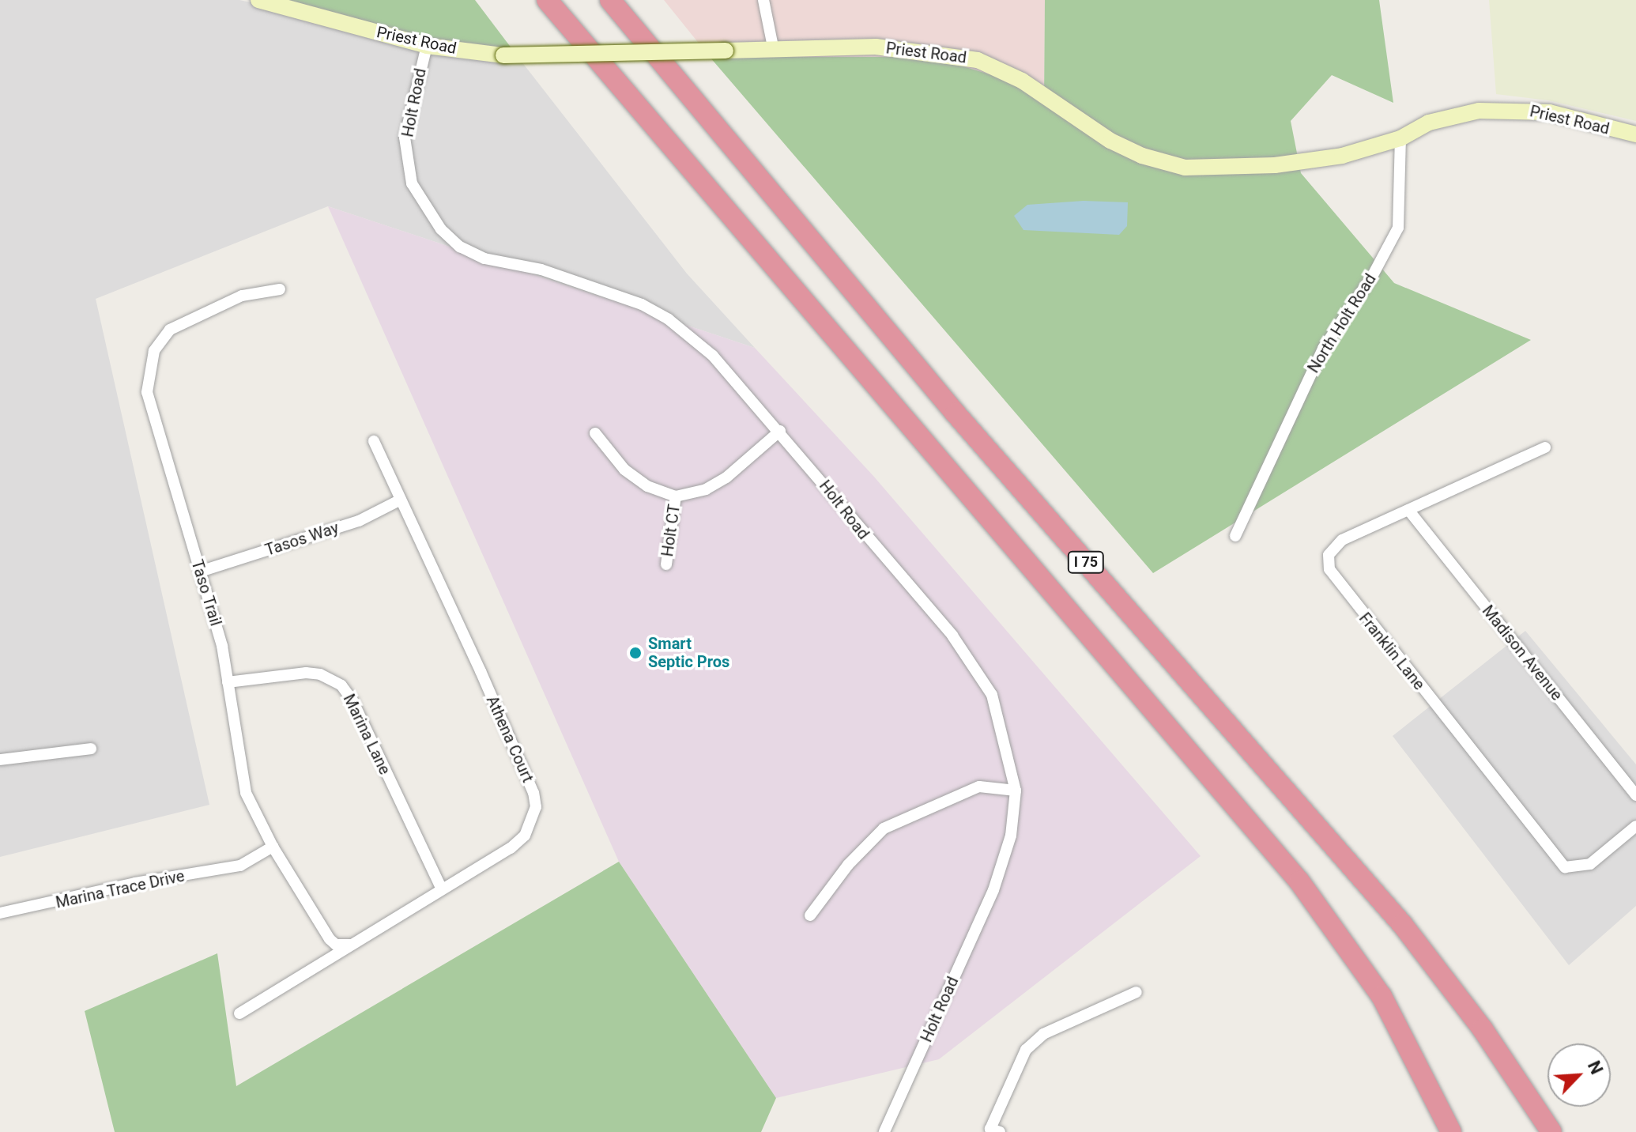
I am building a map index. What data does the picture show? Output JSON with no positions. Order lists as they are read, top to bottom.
{
  "streets": {
    "highway": ["I 75"],
    "street": [
      "Priest Road",
      "Holt Road",
      "North Holt Road",
      "Holt CT",
      "Tasos Way",
      "Taso Trail",
      "Franklin Lane",
      "Madison Avenue",
      "Marina Lane",
      "Athena Court",
      "Marina Trace Drive"
    ]
  },
  "crossings": [
    ["Priest Road", "Holt Road"],
    ["Priest Road", "North Holt Road"],
    ["Tasos Way", "Taso Trail"],
    ["Tasos Way", "Athena Court"],
    ["Taso Trail", "Marina Lane"],
    ["Taso Trail", "Athena Court"],
    ["Taso Trail", "Marina Trace Drive"],
    ["Franklin Lane", "Madison Avenue"],
    ["Marina Lane", "Athena Court"]
  ],
  "places": ["Smart Septic Pros"],
  "north": "top right"
}
